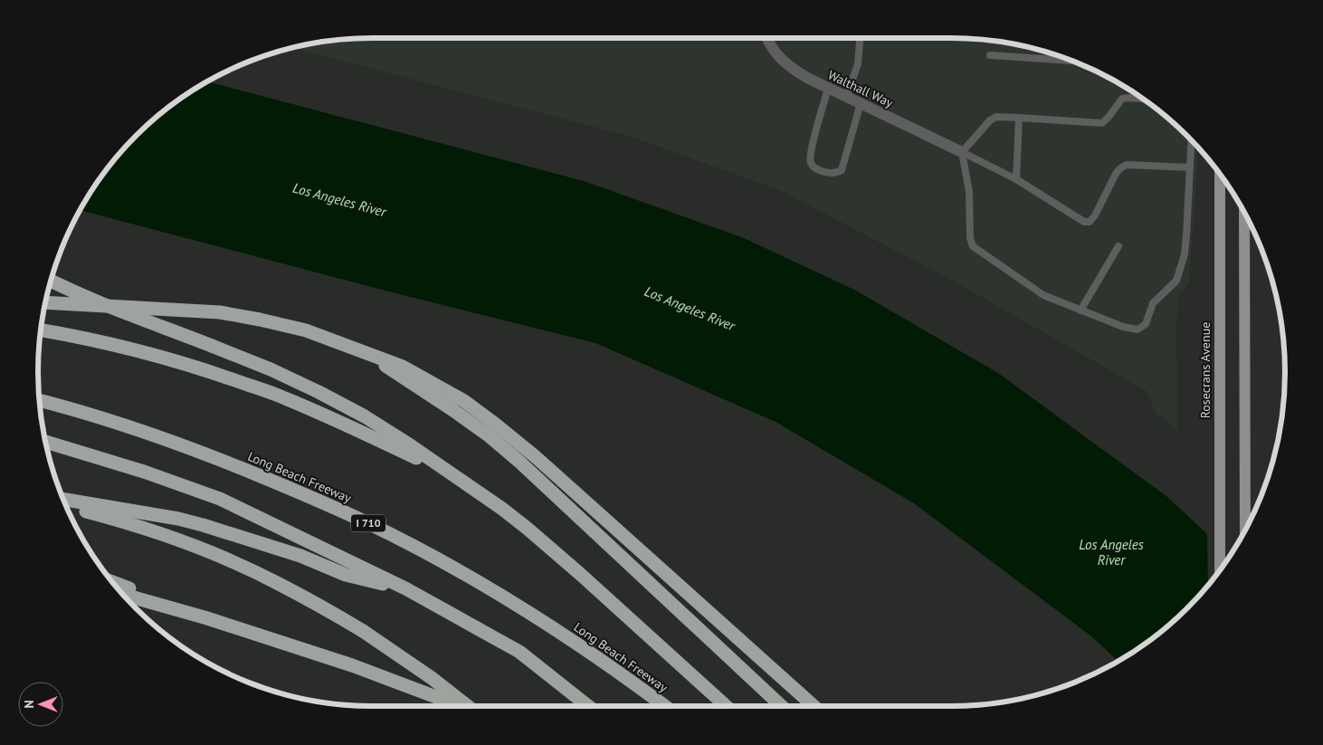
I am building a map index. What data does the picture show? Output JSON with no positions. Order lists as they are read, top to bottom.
{
  "streets": {
    "highway": ["Long Beach Freeway", "I 710"],
    "main road": ["Rosecrans Avenue"],
    "street": ["Walthall Way"]
  },
  "water": ["Los Angeles River"],
  "north": "left"
}
